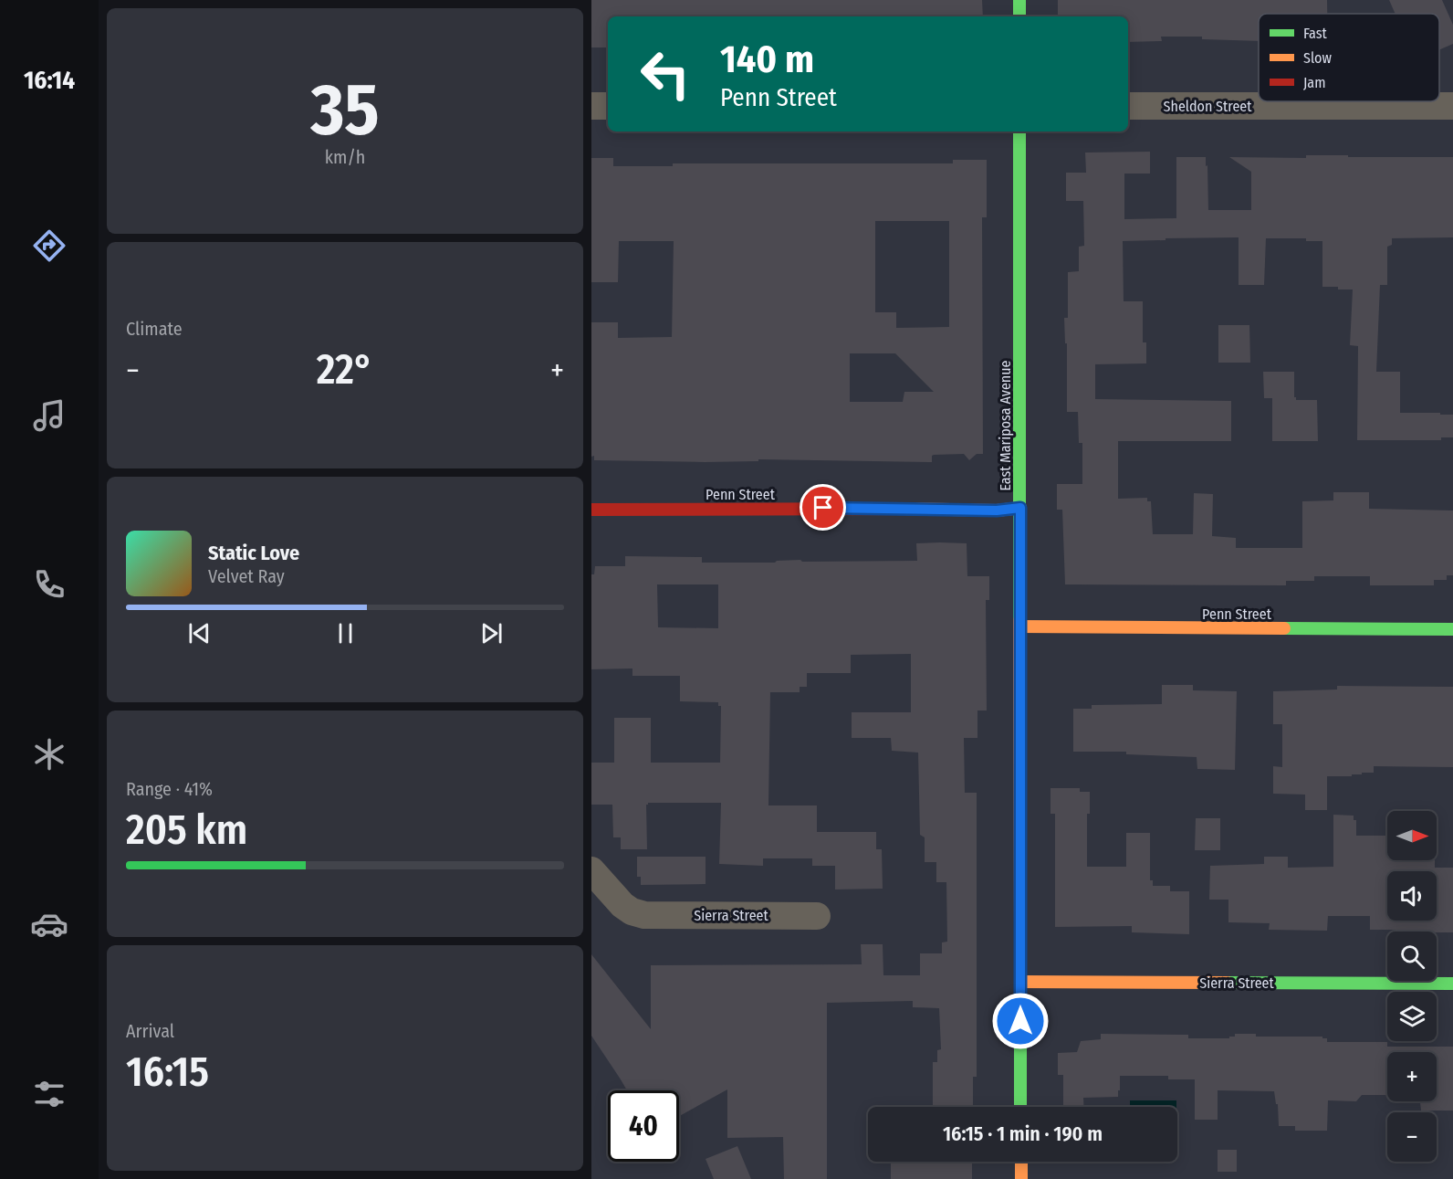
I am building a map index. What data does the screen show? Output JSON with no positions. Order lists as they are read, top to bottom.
{
  "streets": {
    "street": [
      "Sheldon Street",
      "East Mariposa Avenue",
      "Penn Street",
      "Sierra Street"
    ]
  },
  "crossings": [
    ["East Mariposa Avenue", "Penn Street"],
    ["East Mariposa Avenue", "Sierra Street"]
  ],
  "legend": ["Fast", "Slow", "Jam"],
  "north": "right",
  "page": {
    "tabs": "16:14",
    "tile": [
      ["35", "km/h"],
      "Climate",
      ["Range · 41%", "205 km"],
      ["Arrival", "16:15"]
    ],
    "turn": ["140 m", "Penn Street"],
    "heat": ["−", "22°", "+"],
    "song": ["Static Love", "Velvet Ray"],
    "map_buttons": ["+", "−"],
    "limit": "40",
    "trip": "16:15 · 1 min · 190 m"
  }
}
